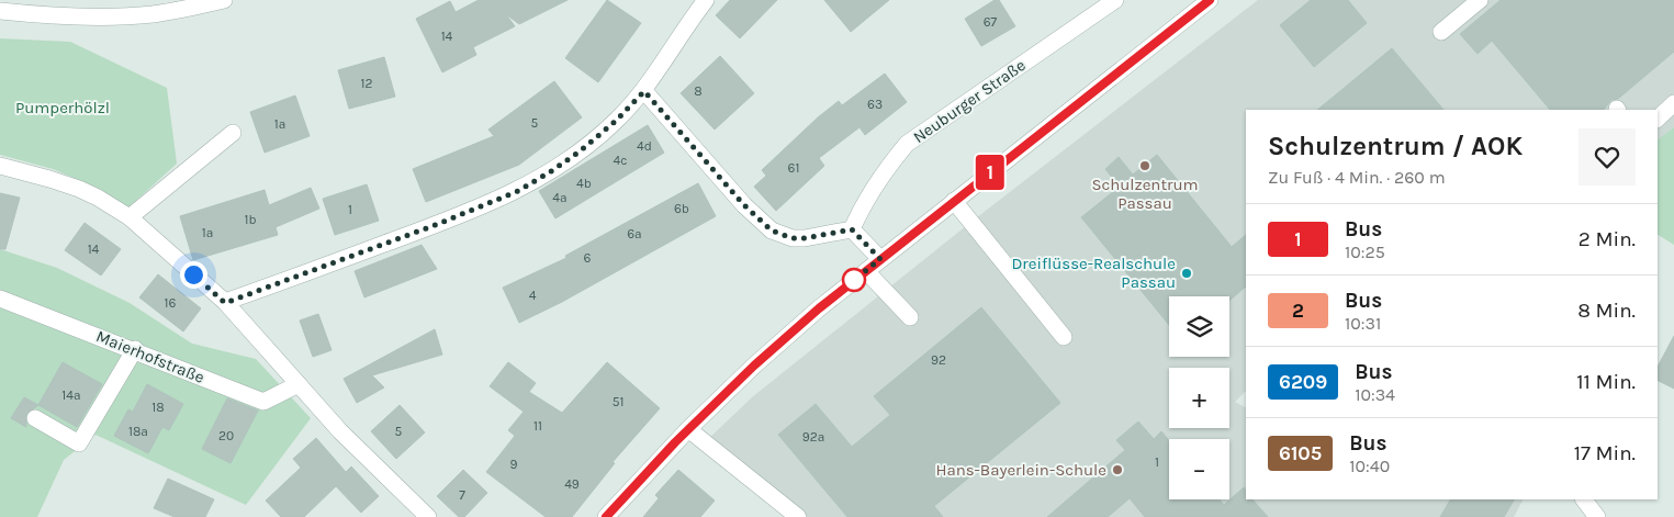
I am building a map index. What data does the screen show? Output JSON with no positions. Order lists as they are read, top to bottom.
{
  "streets": {
    "street": ["Neuburger Straße", "Maierhofstraße"]
  },
  "parks": ["Pumperhölzl"],
  "places": ["Schulzentrum Passau", "Dreiflüsse-Realschule Passau", "Hans-Bayerlein-Schule"],
  "lines": ["bus line 1"],
  "house_numbers": [
    "67",
    "14",
    "12",
    "8",
    "63",
    "5",
    "1a",
    "4d",
    "4c",
    "61",
    "4b",
    "4a",
    "6b",
    "1",
    "1b",
    "1a",
    "6a",
    "14",
    "6",
    "4",
    "16",
    "92",
    "14a",
    "51",
    "18",
    "11",
    "18a",
    "5",
    "20",
    "92a",
    "1",
    "9",
    "49",
    "7"
  ],
  "page": {
    "on_map": "1",
    "heading": ["Schulzentrum / AOK", "Zu Fuß · 4 Min. · 260 m"],
    "list": [
      {
        "mark": "1",
        "name": "Bus",
        "note": "10:25",
        "value": "2 Min."
      },
      {
        "mark": "2",
        "name": "Bus",
        "note": "10:31",
        "value": "8 Min."
      },
      {
        "mark": "6209",
        "name": "Bus",
        "note": "10:34",
        "value": "11 Min."
      },
      {
        "mark": "6105",
        "name": "Bus",
        "note": "10:40",
        "value": "17 Min."
      }
    ],
    "map_buttons": ["+", "−"]
  }
}
